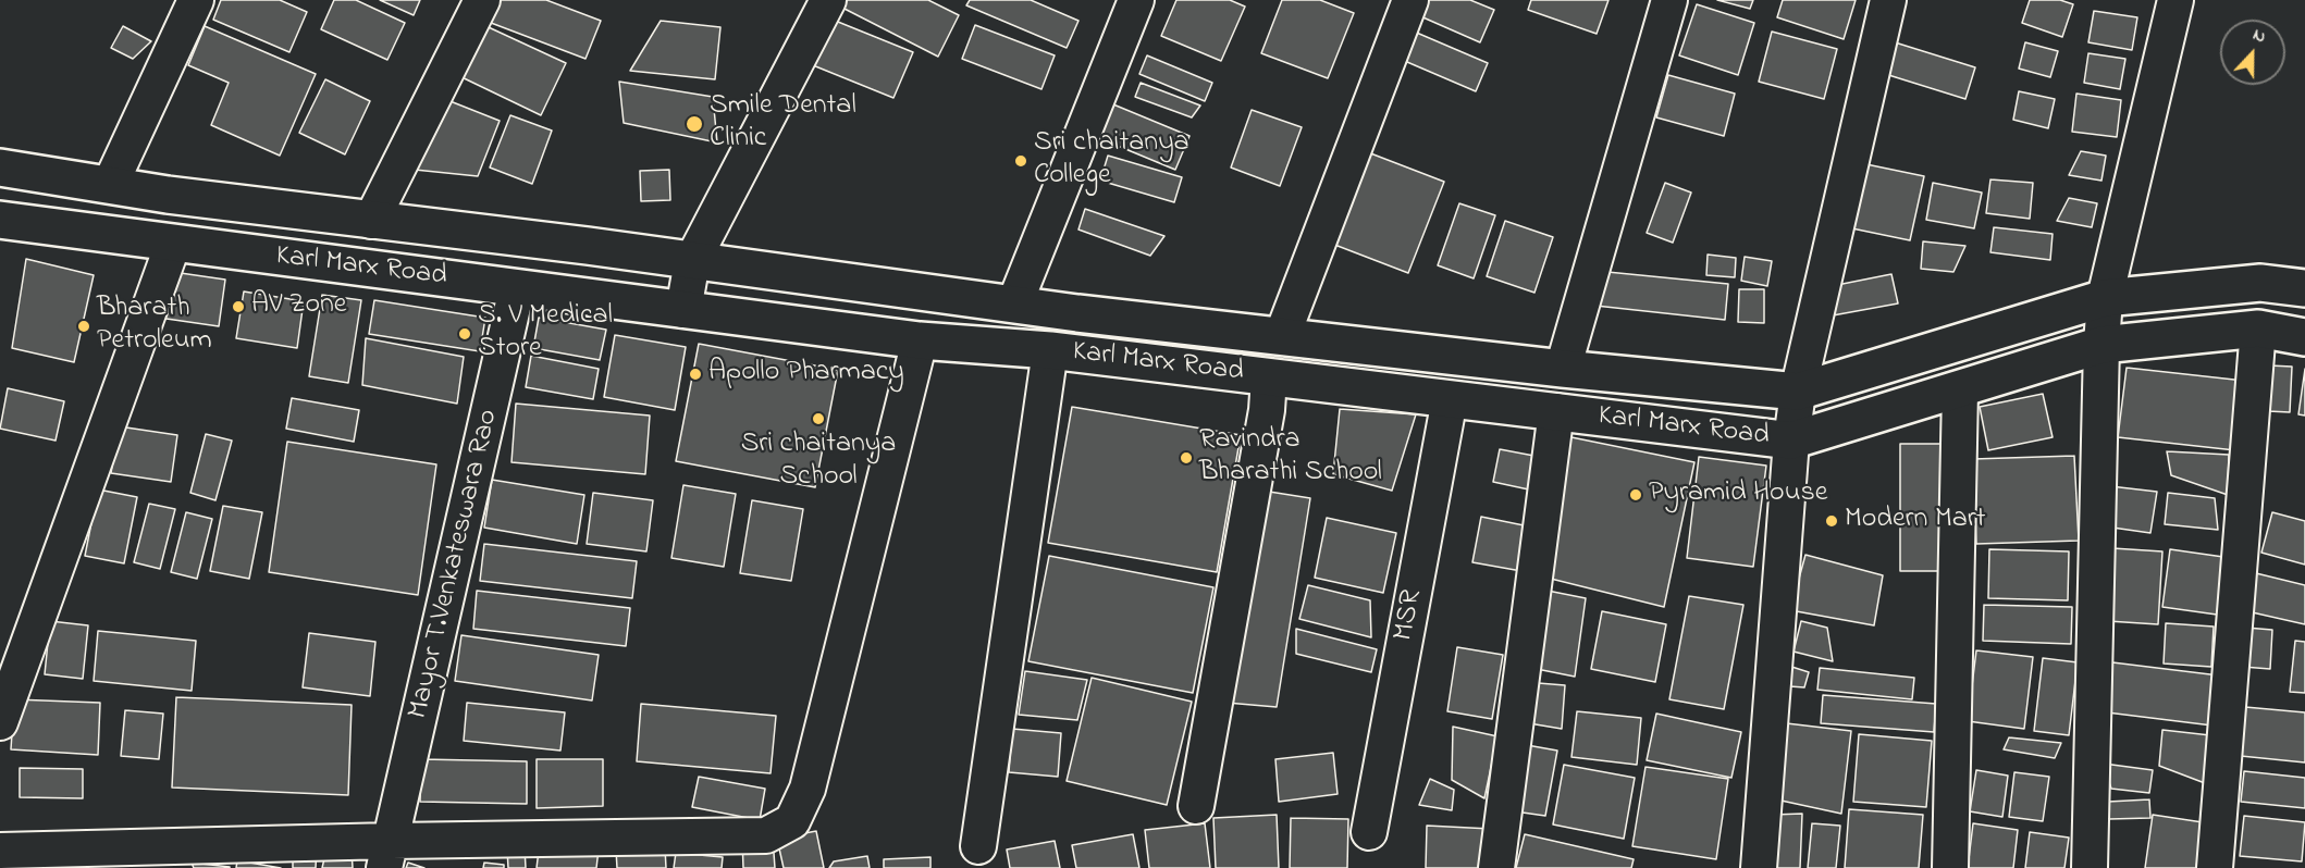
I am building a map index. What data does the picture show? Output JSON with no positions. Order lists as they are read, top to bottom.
{
  "streets": {
    "main road": ["Karl Marx Road"],
    "street": ["Mayor T.Venkateswara Rao", "MSR"]
  },
  "crossings": [
    ["Karl Marx Road", "Mayor T.Venkateswara Rao"],
    ["Karl Marx Road", "MSR"]
  ],
  "places": [
    "Smile Dental Clinic",
    "Sri chaitanya College",
    "AV Zone",
    "Bharath Petroleum",
    "S. V Medical Store",
    "Apollo Pharmacy",
    "Sri chaitanya School",
    "Ravindra Bharathi School",
    "Pyramid House",
    "Modern Mart"
  ],
  "north": "top"
}
